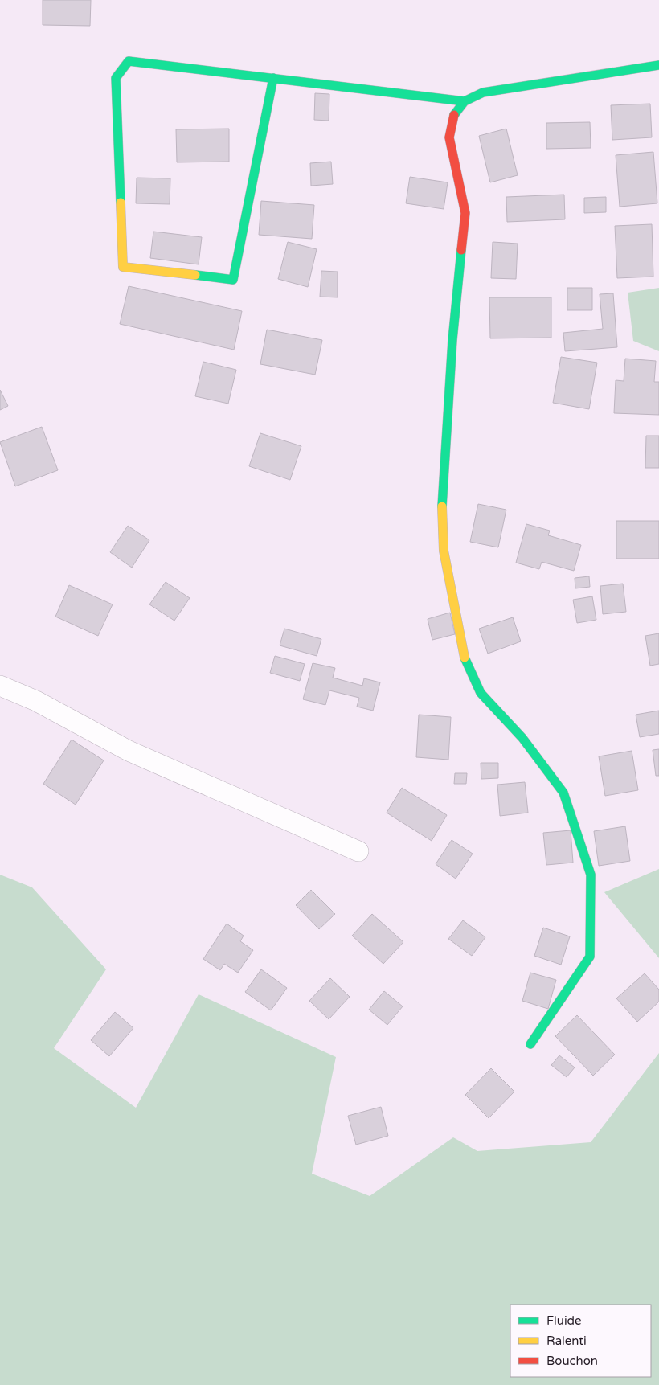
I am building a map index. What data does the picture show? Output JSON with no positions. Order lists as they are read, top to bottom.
{
  "legend": ["Fluide", "Ralenti", "Bouchon"]
}
